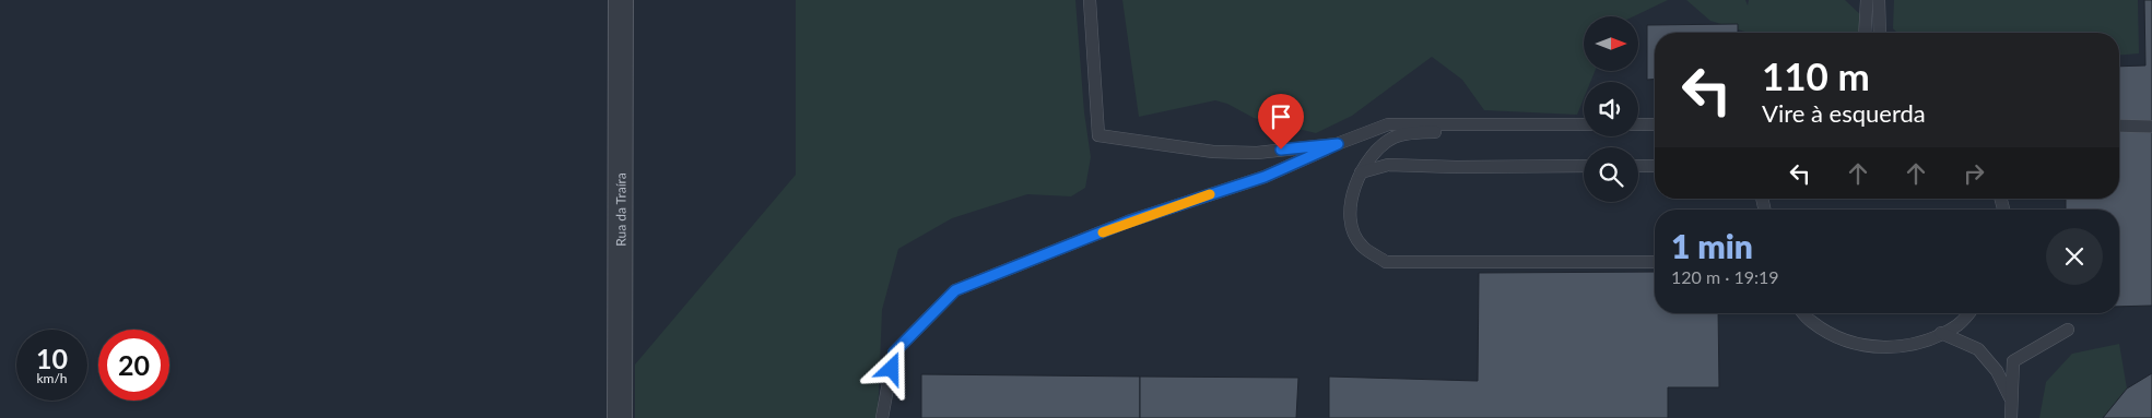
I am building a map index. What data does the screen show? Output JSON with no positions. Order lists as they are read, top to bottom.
{
  "streets": {
    "street": ["Rua da Traíra"]
  },
  "north": "right",
  "page": {
    "turn": ["110 m", "Vire à esquerda"],
    "heading": ["1 min", "120 m · 19:19"],
    "speed": "10 km/h",
    "limit": "20"
  }
}
